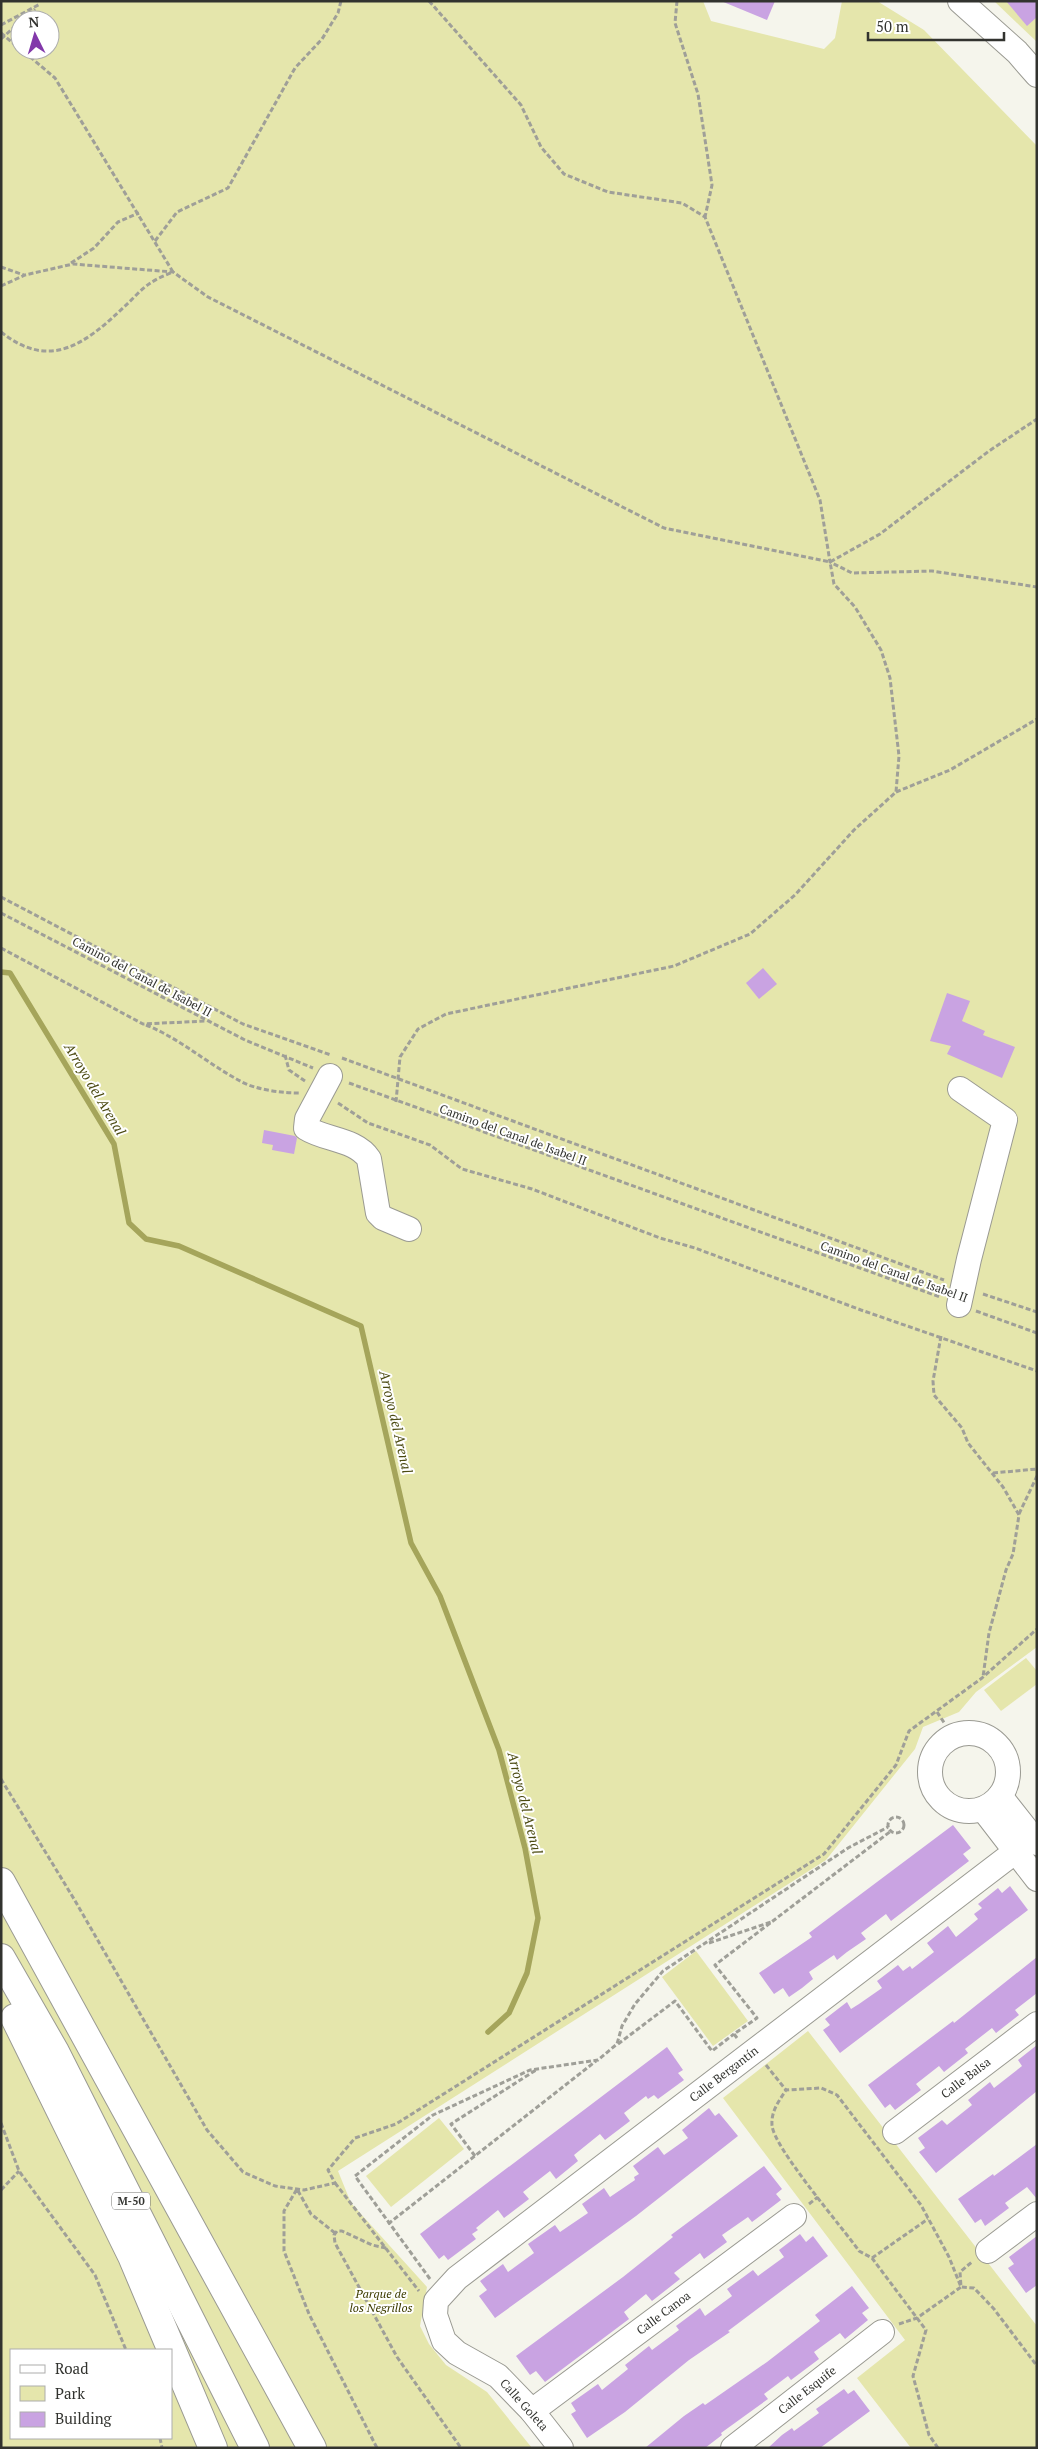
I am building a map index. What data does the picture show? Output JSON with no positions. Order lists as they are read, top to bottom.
{
  "streets": {
    "highway": ["M-50"],
    "street": [
      "Calle Bergantín",
      "Calle Balsa",
      "Calle Canoa",
      "Calle Esquife",
      "Calle Goleta"
    ],
    "path": ["Camino del Canal de Isabel II"]
  },
  "crossings": [
    ["Calle Bergantín", "Calle Goleta"],
    ["Calle Canoa", "Calle Goleta"]
  ],
  "water": ["Arroyo del Arenal"],
  "parks": ["Parque de los Negrillos"],
  "legend": ["Road", "Park", "Building"],
  "scale_bar": "50 m",
  "north": "top"
}
